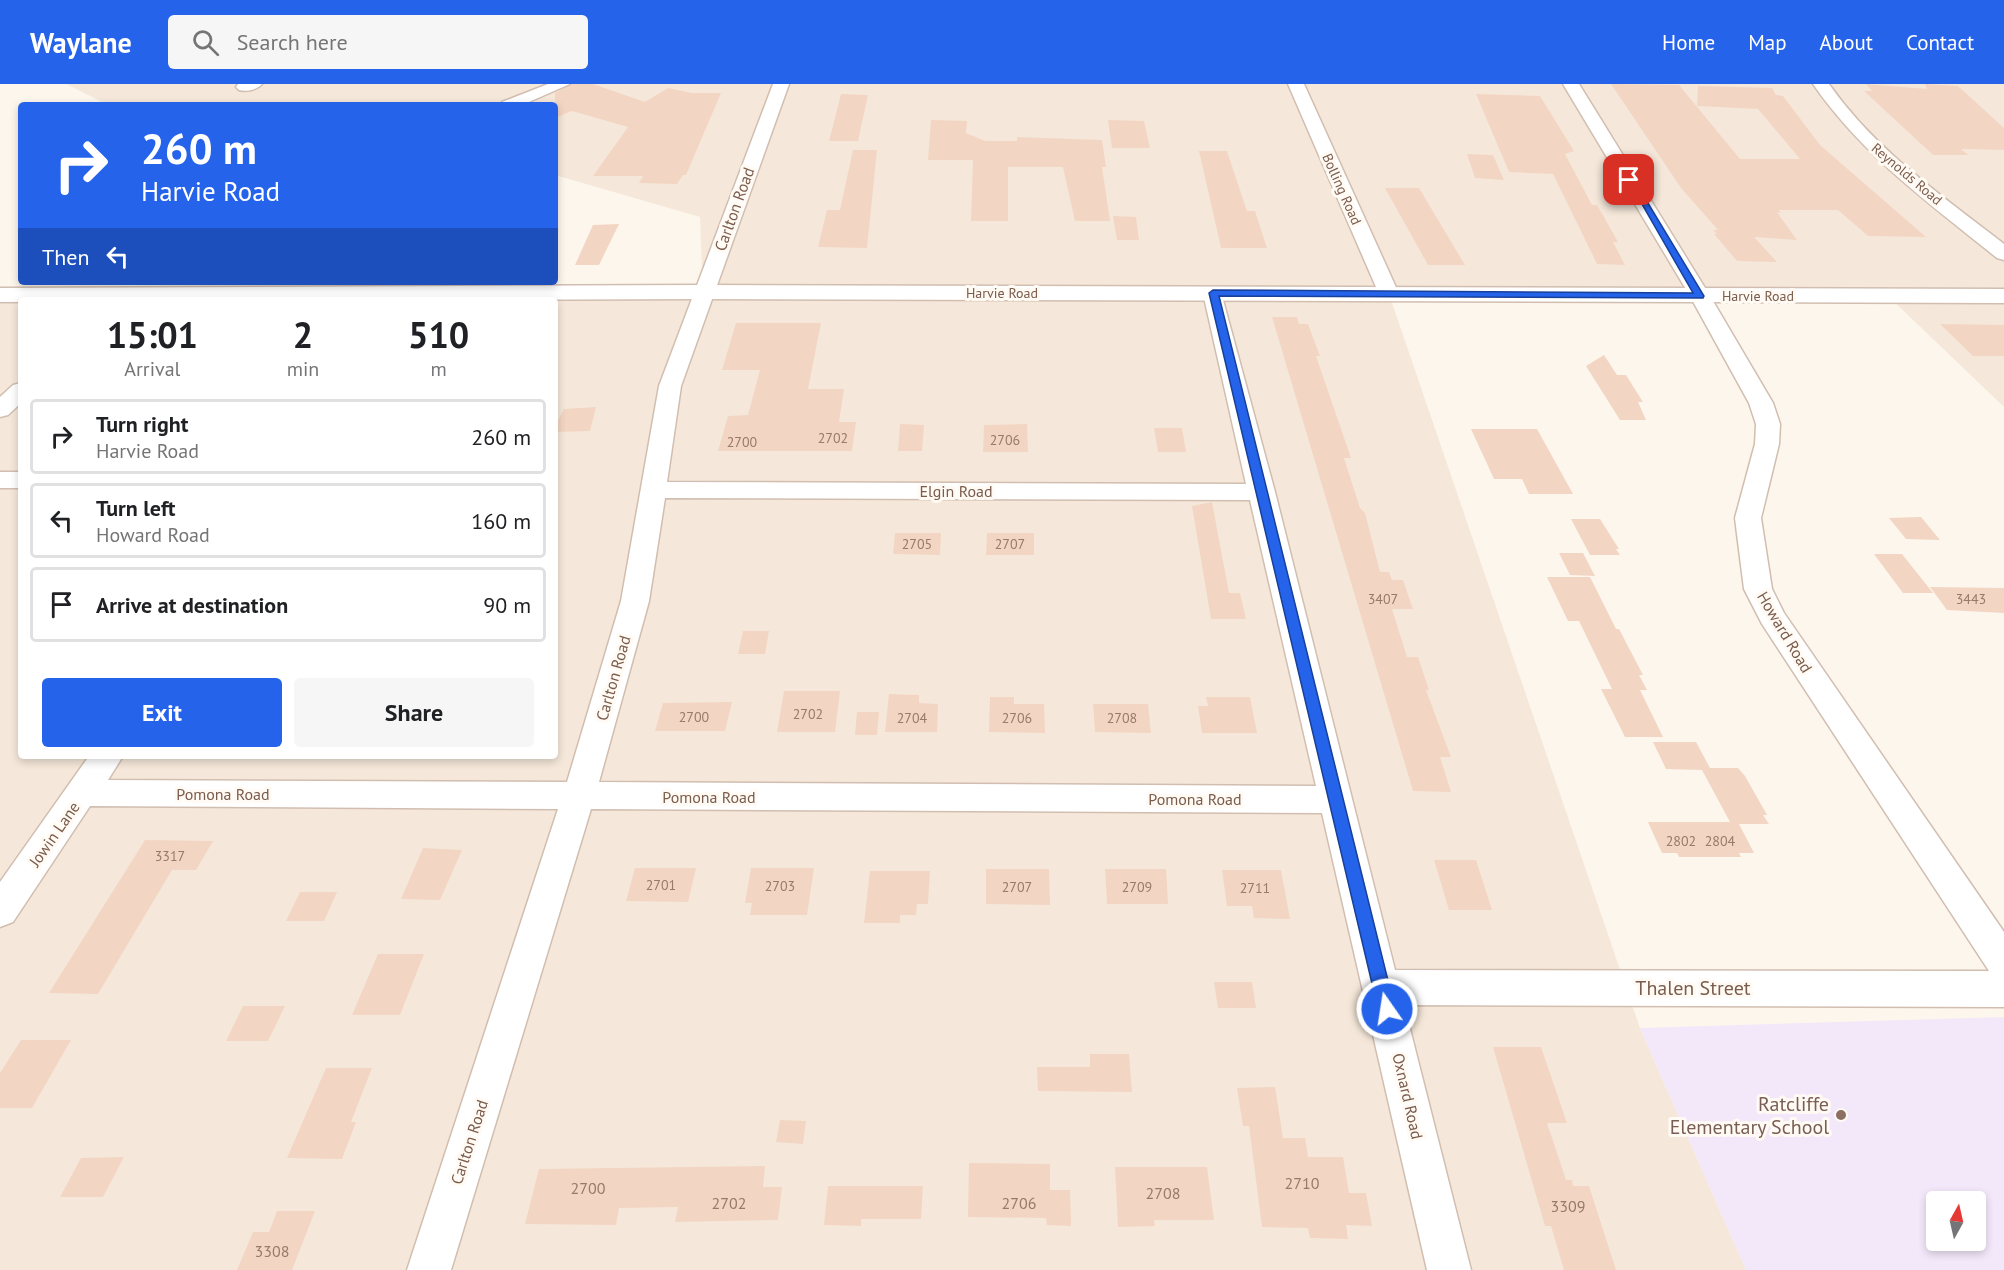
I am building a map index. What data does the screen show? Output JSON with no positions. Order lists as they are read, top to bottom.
{
  "streets": {
    "street": [
      "Reynolds Road",
      "Bolling Road",
      "Carlton Road",
      "Harvie Road",
      "Elgin Road",
      "Howard Road",
      "Pomona Road",
      "Jowin Lane",
      "Thalen Street",
      "Oxnard Road"
    ]
  },
  "crossings": [
    ["Bolling Road", "Harvie Road"],
    ["Carlton Road", "Harvie Road"],
    ["Carlton Road", "Elgin Road"],
    ["Carlton Road", "Pomona Road"],
    ["Harvie Road", "Howard Road"],
    ["Harvie Road", "Oxnard Road"],
    ["Elgin Road", "Oxnard Road"],
    ["Pomona Road", "Jowin Lane"],
    ["Pomona Road", "Oxnard Road"],
    ["Thalen Street", "Oxnard Road"]
  ],
  "places": ["Ratcliffe Elementary School"],
  "house_numbers": [
    "2702",
    "2706",
    "2700",
    "2705",
    "2707",
    "3407",
    "3443",
    "2702",
    "2700",
    "2704",
    "2706",
    "2708",
    "2802",
    "2804",
    "3317",
    "2701",
    "2703",
    "2707",
    "2709",
    "2711",
    "2710",
    "2700",
    "2708",
    "2702",
    "2706",
    "3309",
    "3308"
  ],
  "north": "top",
  "page": {
    "header": "Waylane",
    "search": "Search here",
    "nav": [
      "Home",
      "Map",
      "About",
      "Contact"
    ],
    "turn": ["260 m", "Harvie Road"],
    "then": "Then",
    "eta": [
      "15:01",
      "Arrival",
      "2",
      "min",
      "510",
      "m"
    ],
    "list": [
      {
        "name": "Turn right",
        "note": "Harvie Road",
        "value": "260 m"
      },
      {
        "name": "Turn left",
        "note": "Howard Road",
        "value": "160 m"
      },
      {
        "name": "Arrive at destination",
        "value": "90 m"
      }
    ],
    "buttons": ["Exit", "Share"]
  }
}
